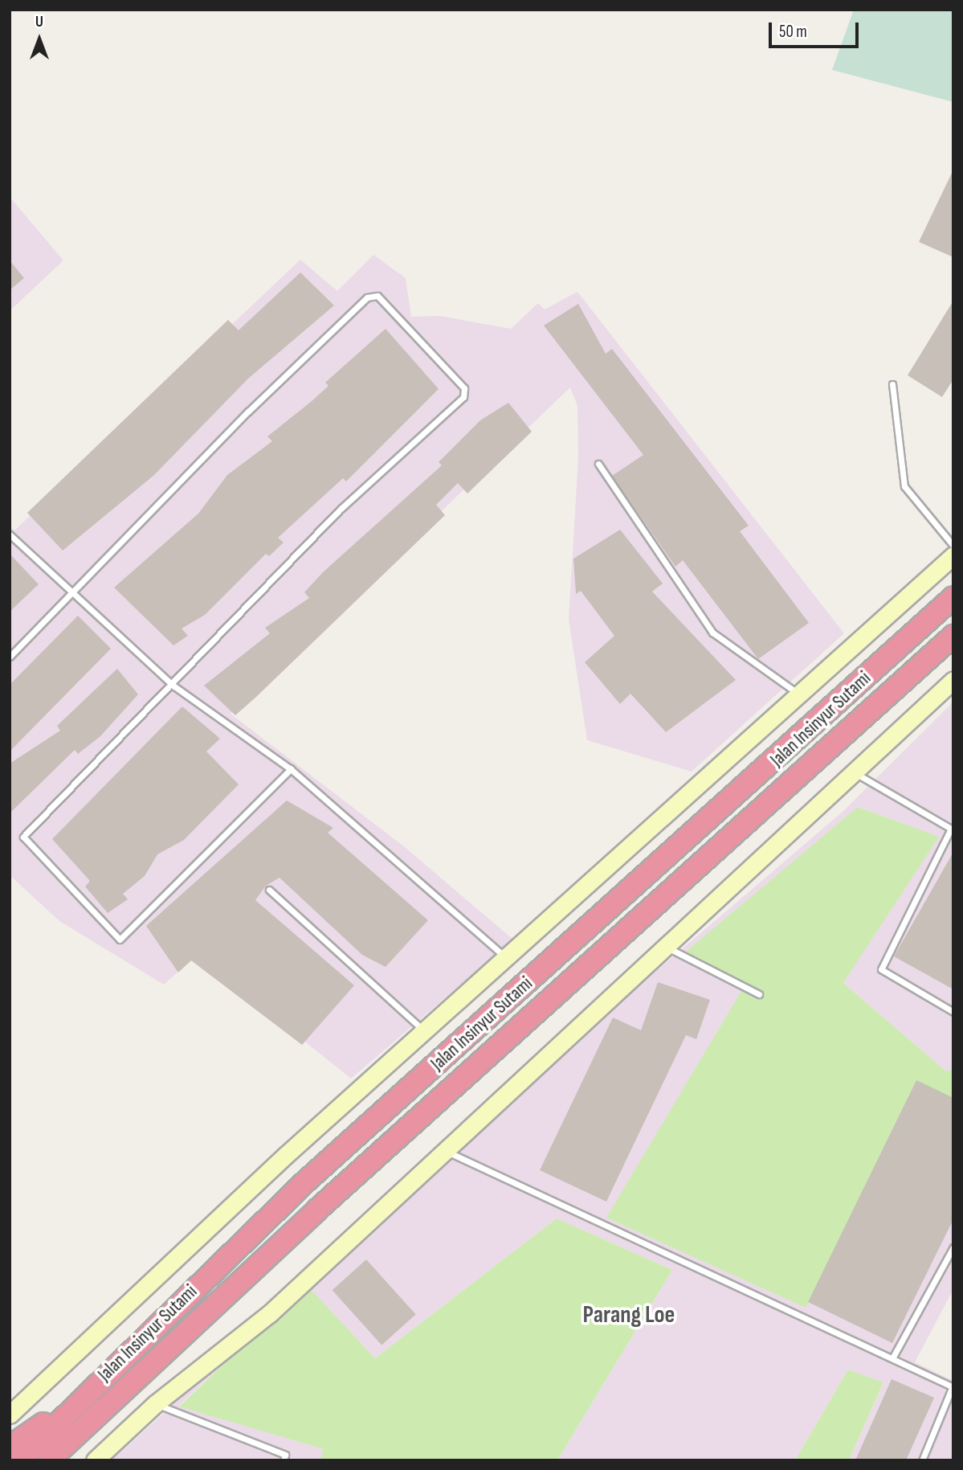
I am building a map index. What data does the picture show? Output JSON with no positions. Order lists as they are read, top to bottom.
{
  "streets": {
    "highway": ["Jalan Insinyur Sutami"]
  },
  "districts": ["Parang Loe"],
  "scale_bar": "50 m",
  "north": "top"
}
